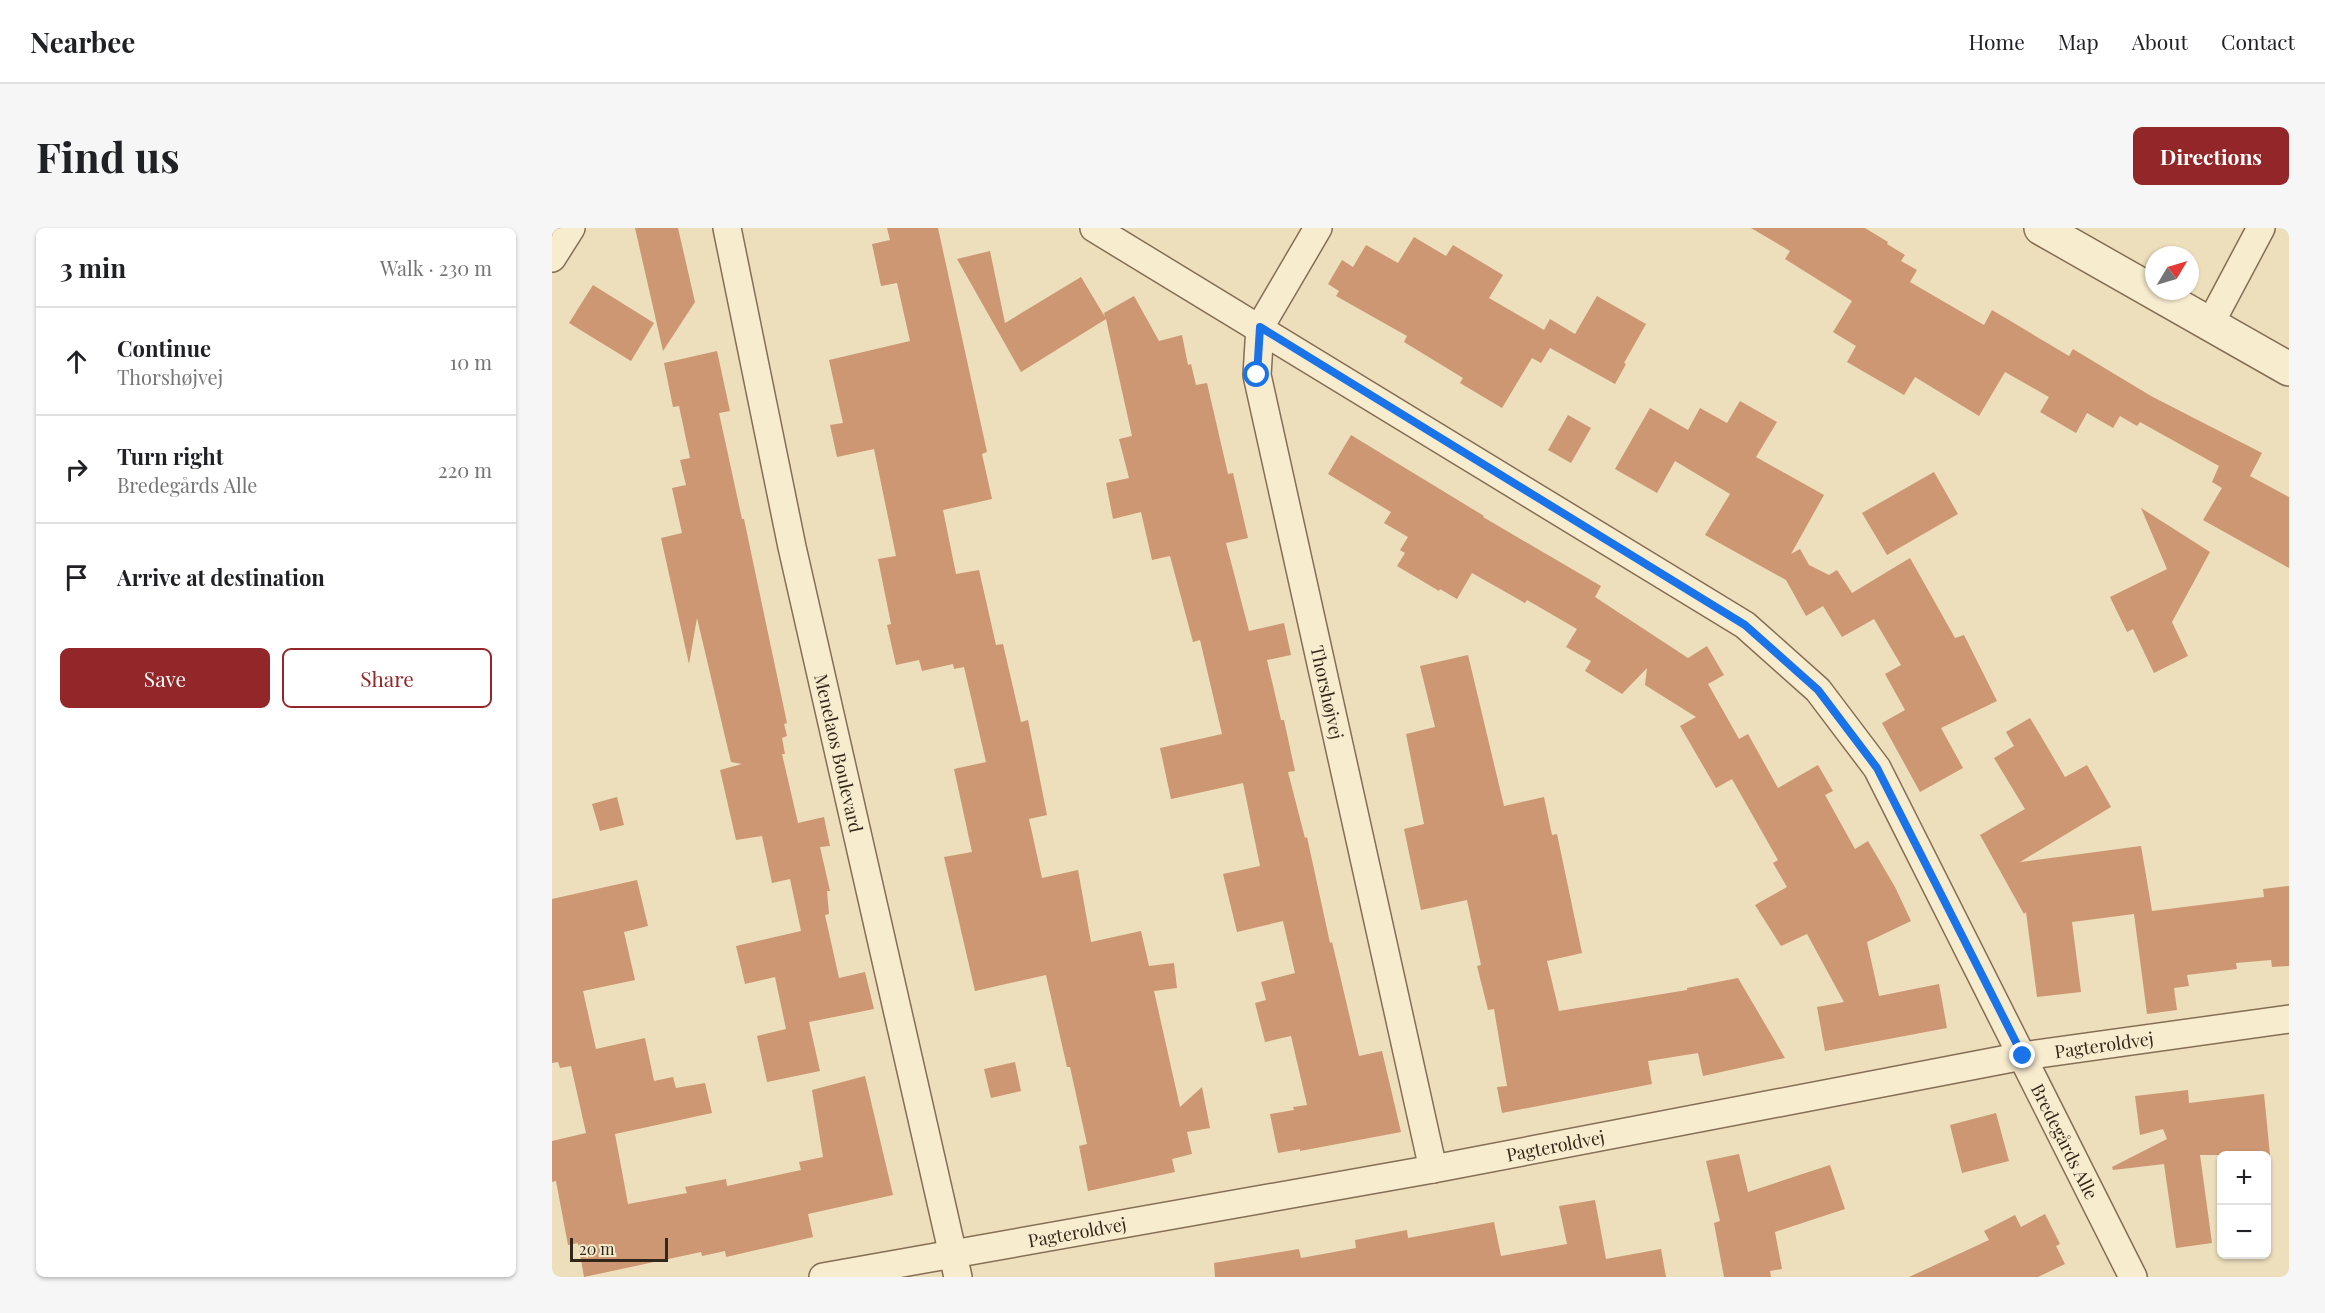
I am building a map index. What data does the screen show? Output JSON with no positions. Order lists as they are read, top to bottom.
{
  "streets": {
    "street": [
      "Thorshøjvej",
      "Menelaos Boulevard",
      "Pagteroldvej",
      "Bredegårds Alle"
    ]
  },
  "crossings": [
    ["Thorshøjvej", "Pagteroldvej"],
    ["Thorshøjvej", "Bredegårds Alle"],
    ["Menelaos Boulevard", "Pagteroldvej"],
    ["Pagteroldvej", "Bredegårds Alle"]
  ],
  "scale_bar": "20 m",
  "north": "top right",
  "page": {
    "header": "Nearbee",
    "nav": [
      "Home",
      "Map",
      "About",
      "Contact"
    ],
    "buttons": [
      "Directions",
      ["Save", "Share"]
    ],
    "title": "Find us",
    "heading": ["3 min", "Walk · 230 m"],
    "list": [
      ["Continue", "Thorshøjvej", "10 m"],
      ["Turn right", "Bredegårds Alle", "220 m"],
      "Arrive at destination"
    ],
    "map_buttons": ["+", "−"],
    "scale": "20 m"
  }
}
